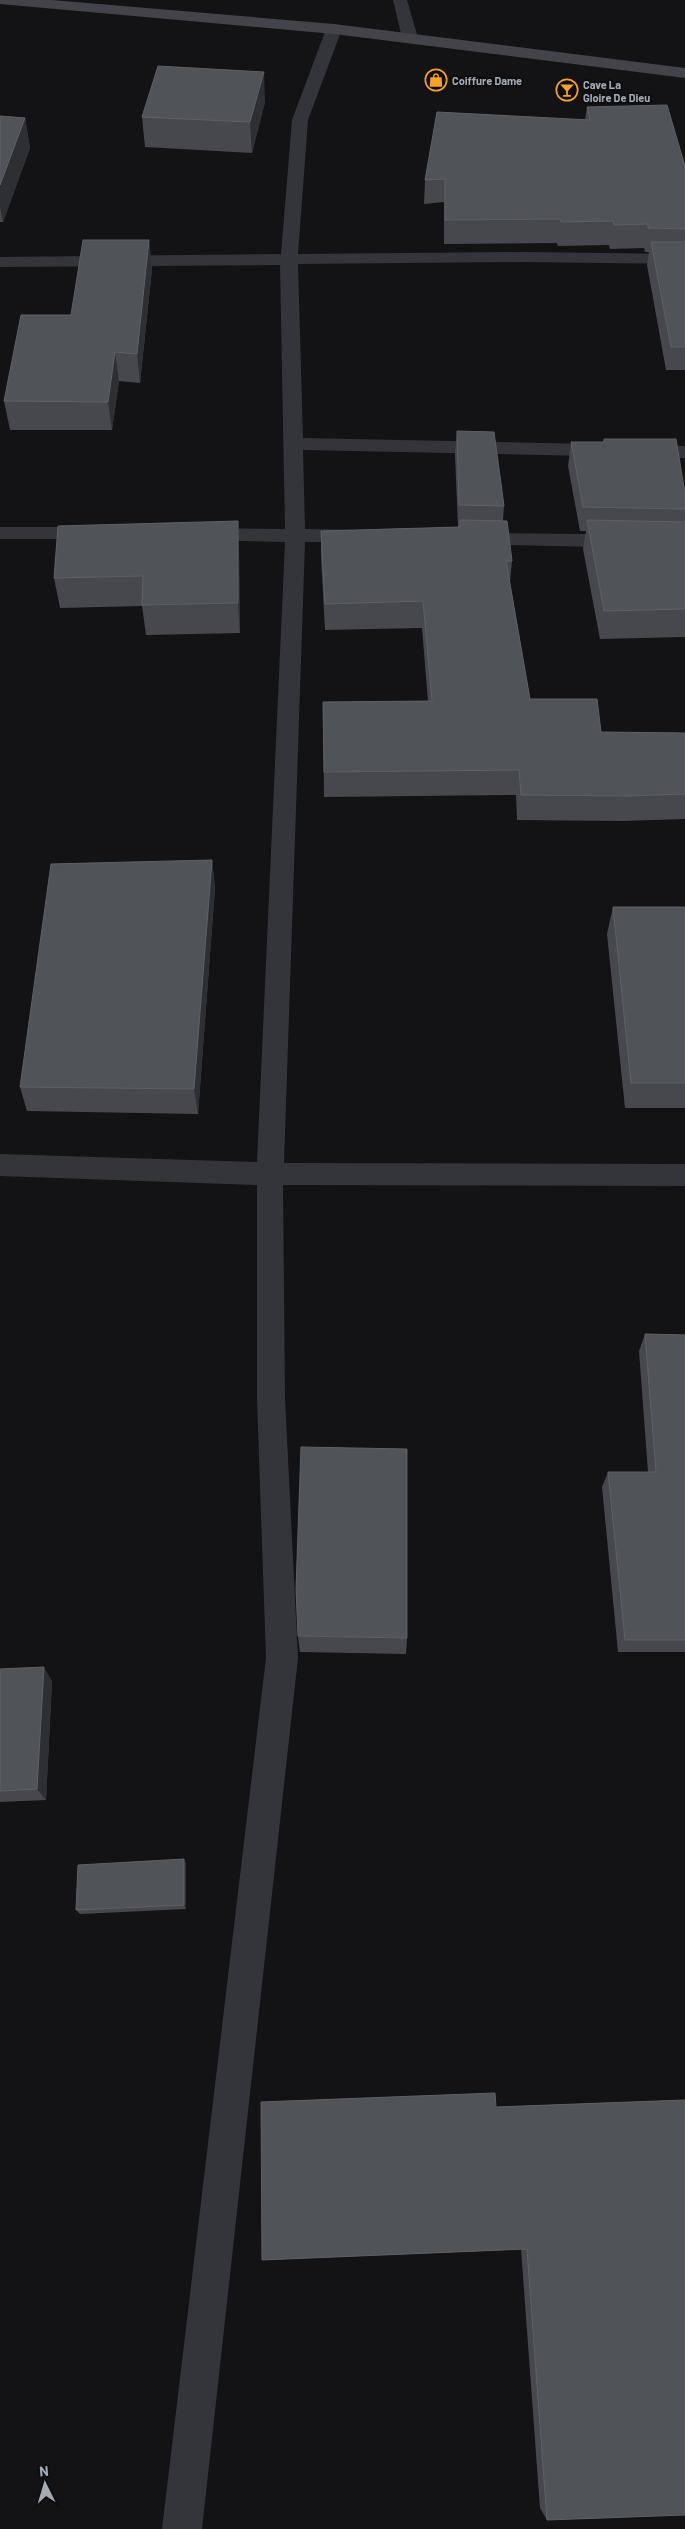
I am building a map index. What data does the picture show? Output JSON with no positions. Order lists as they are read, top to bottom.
{
  "places": {
    "shop": ["Coiffure Dame"],
    "bar": ["Cave La Gloire De Dieu"]
  },
  "north": "top"
}
